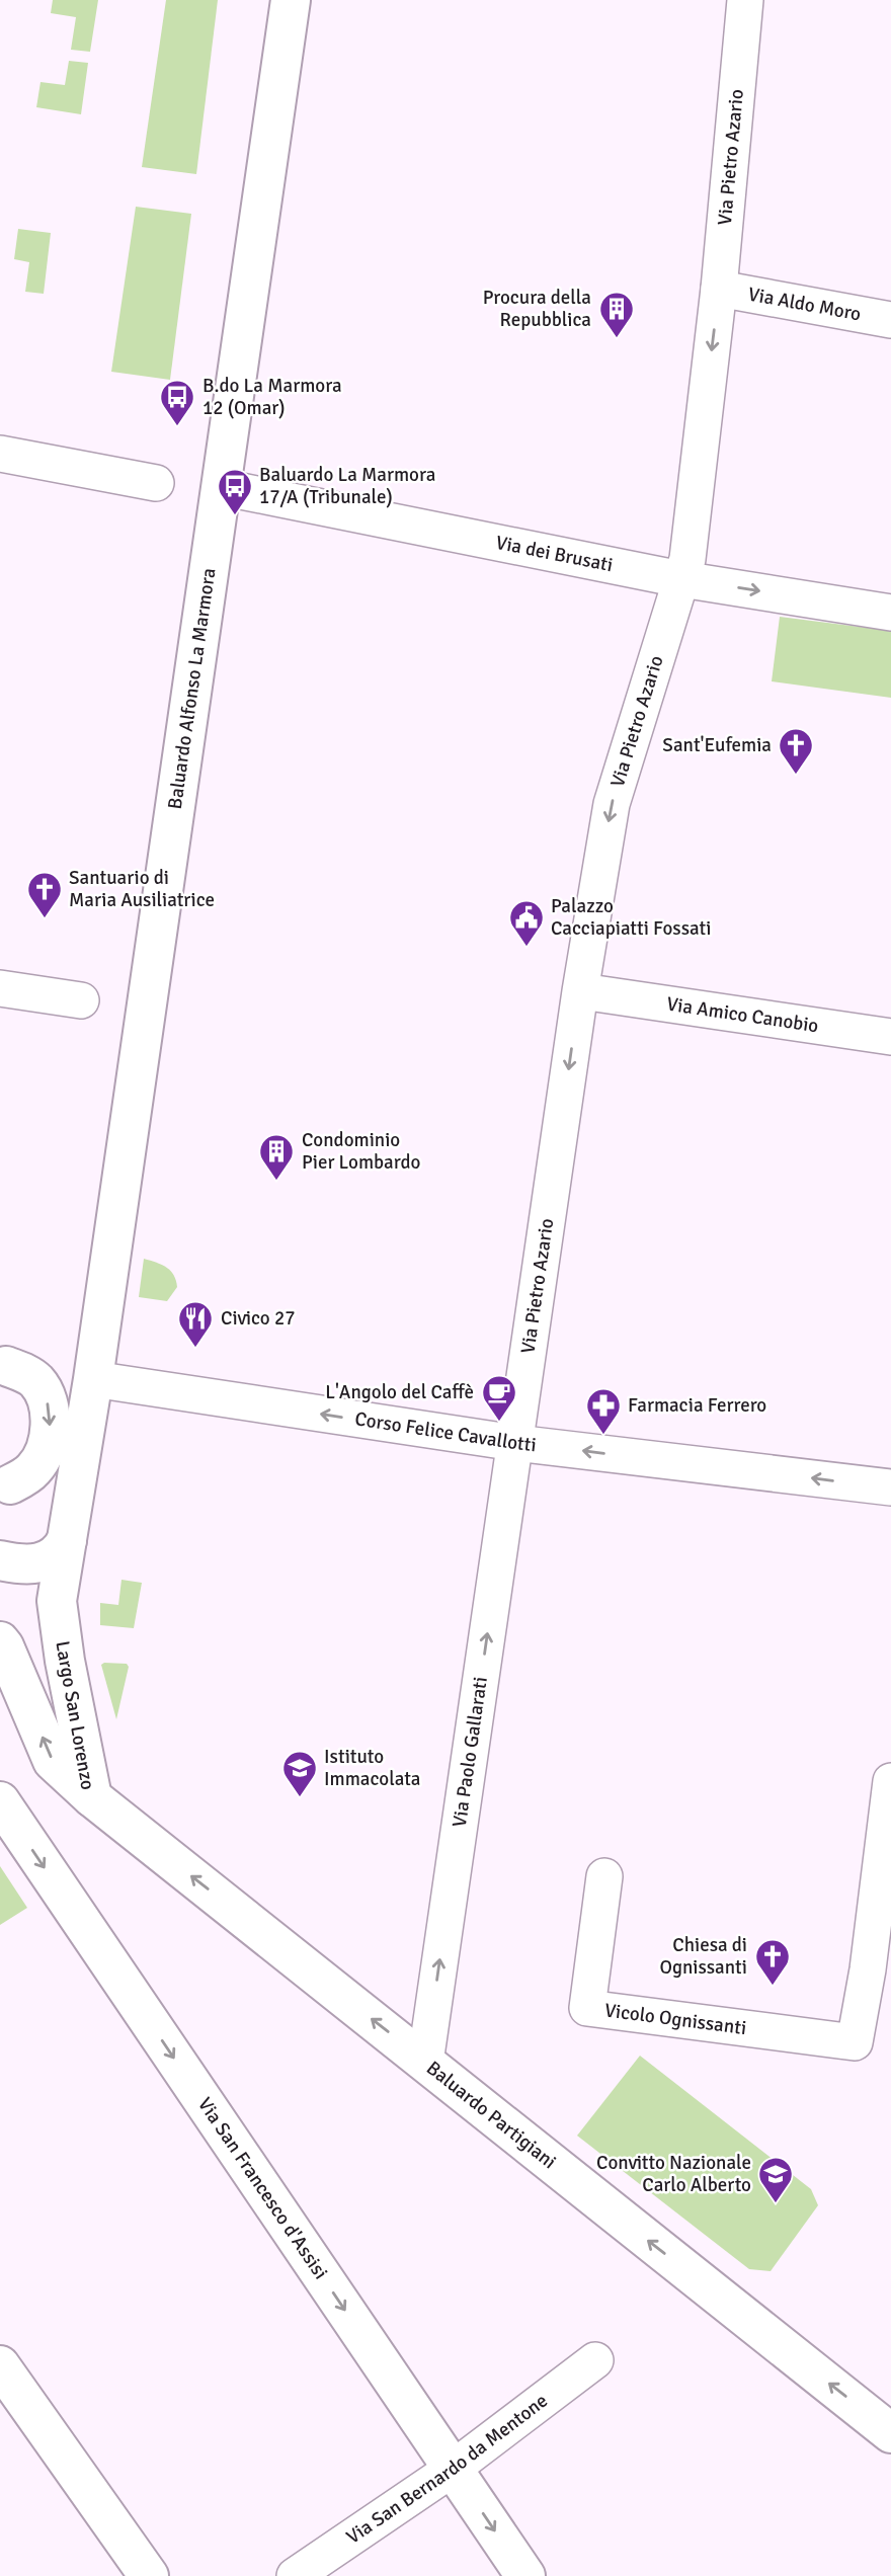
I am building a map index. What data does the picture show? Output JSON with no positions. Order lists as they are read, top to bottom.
{
  "streets": {
    "street": [
      "Via Pietro Azario",
      "Via Aldo Moro",
      "Via dei Brusati",
      "Baluardo Alfonso La Marmora",
      "Via Amico Canobio",
      "Corso Felice Cavallotti",
      "Largo San Lorenzo",
      "Via Paolo Gallarati",
      "Vicolo Ognissanti",
      "Baluardo Partigiani",
      "Via San Francesco d'Assisi",
      "Via San Bernardo da Mentone"
    ]
  },
  "crossings": [
    ["Via Pietro Azario", "Via Aldo Moro"],
    ["Via Pietro Azario", "Via dei Brusati"],
    ["Via Pietro Azario", "Corso Felice Cavallotti"],
    ["Via Pietro Azario", "Via Paolo Gallarati"],
    ["Via dei Brusati", "Baluardo Alfonso La Marmora"],
    ["Baluardo Alfonso La Marmora", "Corso Felice Cavallotti"],
    ["Baluardo Alfonso La Marmora", "Largo San Lorenzo"],
    ["Corso Felice Cavallotti", "Largo San Lorenzo"],
    ["Corso Felice Cavallotti", "Via Paolo Gallarati"],
    ["Largo San Lorenzo", "Baluardo Partigiani"],
    ["Via Paolo Gallarati", "Baluardo Partigiani"],
    ["Via San Francesco d'Assisi", "Via San Bernardo da Mentone"]
  ],
  "one_way": [
    "Via Pietro Azario",
    "Corso Felice Cavallotti",
    "Via Paolo Gallarati",
    "Baluardo Partigiani",
    "Via San Francesco d'Assisi"
  ],
  "places": {
    "building": ["Procura della Repubblica", "Condominio Pier Lombardo"],
    "bus stop": ["B.do La Marmora 12 (Omar)", "Baluardo La Marmora 17/A (Tribunale)"],
    "church": ["Sant'Eufemia", "Santuario di Maria Ausiliatrice", "Chiesa di Ognissanti"],
    "public building": ["Palazzo Cacciapiatti Fossati"],
    "restaurant": ["Civico 27"],
    "cafe": ["L'Angolo del Caffè"],
    "pharmacy": ["Farmacia Ferrero"],
    "school or university": ["Istituto Immacolata", "Convitto Nazionale Carlo Alberto"]
  }
}
